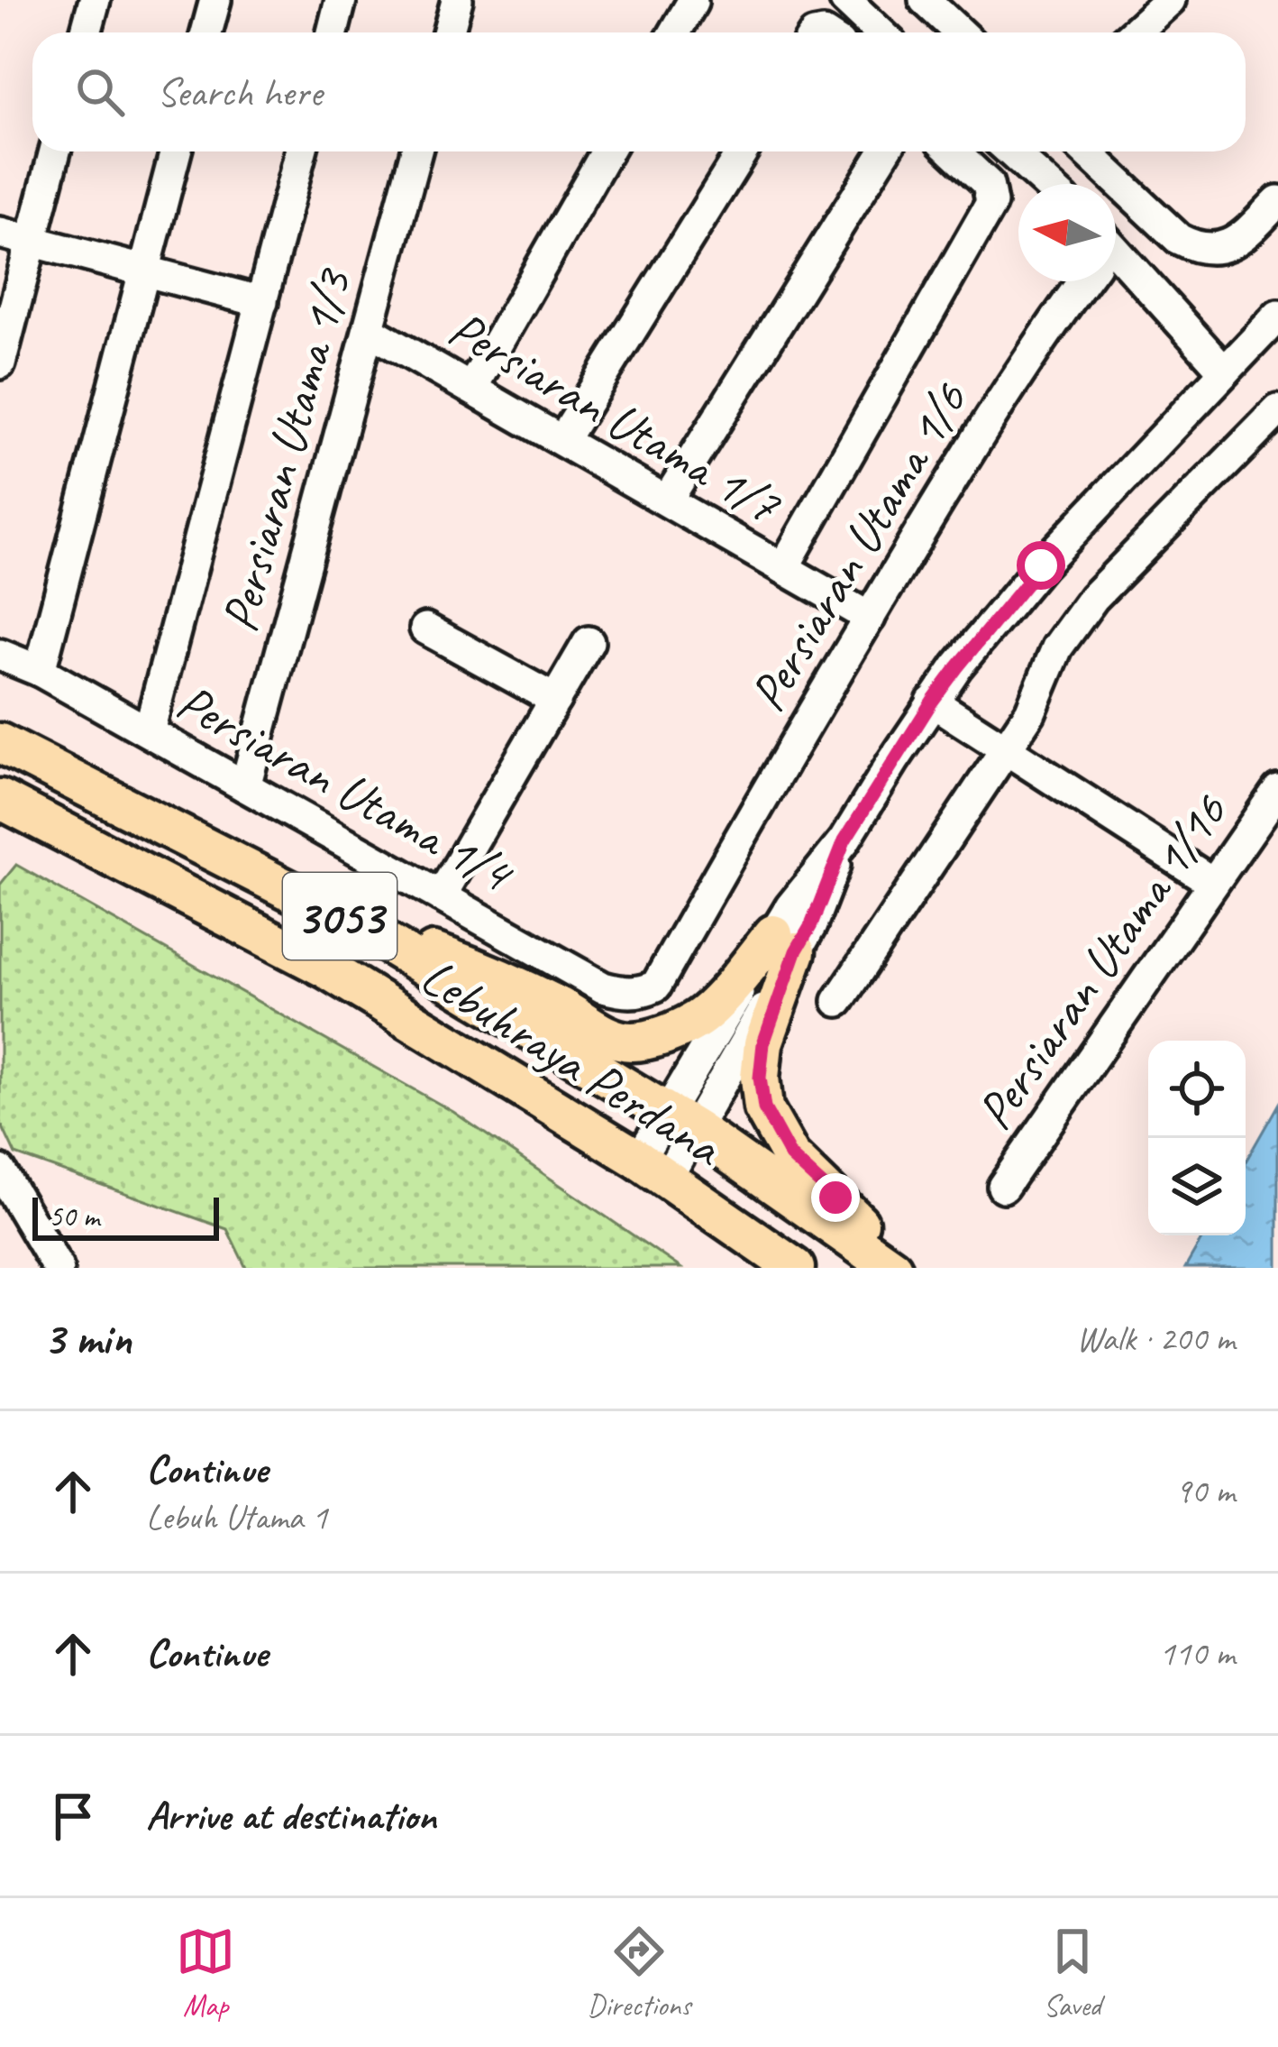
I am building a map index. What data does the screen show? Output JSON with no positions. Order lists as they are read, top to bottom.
{
  "streets": {
    "main road": ["3053", "Lebuhraya Perdana"],
    "street": [
      "Persiaran Utama 1/7",
      "Persiaran Utama 1/3",
      "Persiaran Utama 1/6",
      "Persiaran Utama 1/4",
      "Persiaran Utama 1/16"
    ]
  },
  "crossings": [
    ["Persiaran Utama 1/7", "Persiaran Utama 1/3"],
    ["Persiaran Utama 1/7", "Persiaran Utama 1/6"],
    ["Persiaran Utama 1/3", "Persiaran Utama 1/4"],
    ["Persiaran Utama 1/6", "Persiaran Utama 1/4"]
  ],
  "scale_bar": "50 m",
  "north": "left",
  "page": {
    "search": "Search here",
    "scale": "50 m",
    "heading": ["3 min", "Walk · 200 m"],
    "list": [
      ["Continue", "Lebuh Utama 1", "90 m"],
      ["Continue", "110 m"],
      "Arrive at destination"
    ],
    "nav": ["Map", "Directions", "Saved"]
  }
}
